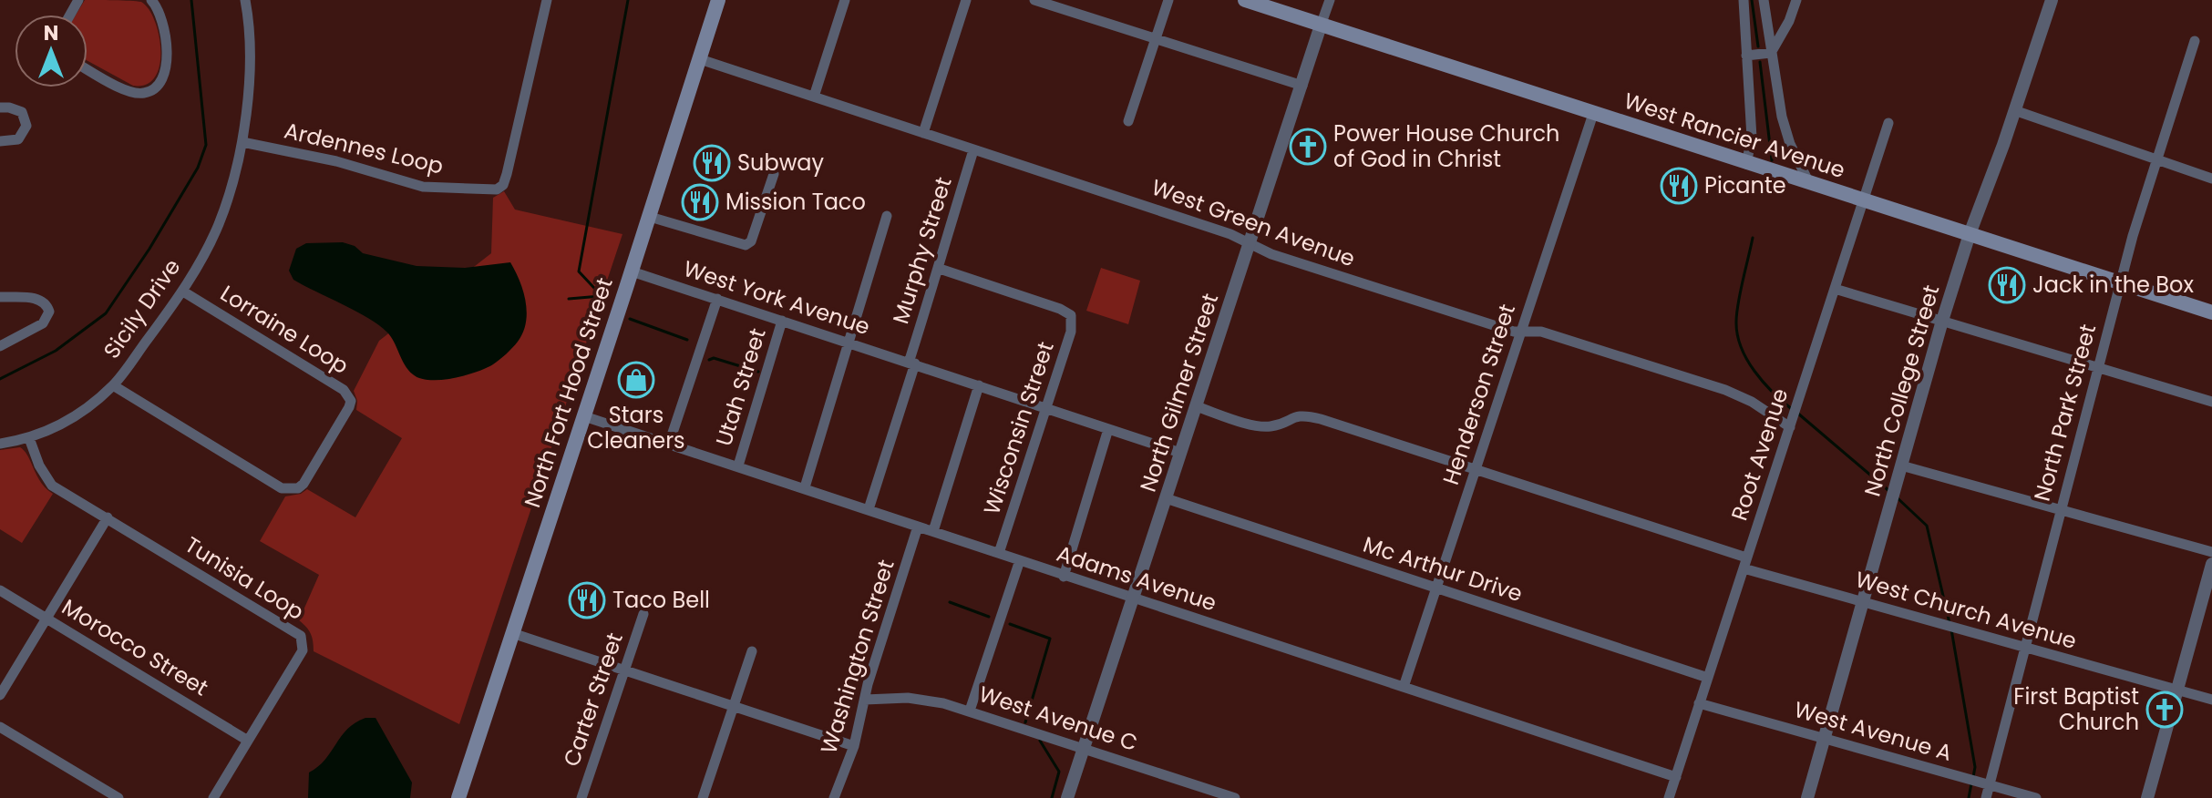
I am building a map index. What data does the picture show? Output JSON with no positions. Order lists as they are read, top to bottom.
{
  "streets": {
    "main road": ["West Rancier Avenue", "North Fort Hood Street"],
    "street": [
      "Ardennes Loop",
      "West Green Avenue",
      "Murphy Street",
      "West York Avenue",
      "Sicily Drive",
      "Lorraine Loop",
      "Utah Street",
      "North College Street",
      "North Gilmer Street",
      "Henderson Street",
      "North Park Street",
      "Wisconsin Street",
      "Root Avenue",
      "Mc Arthur Drive",
      "Tunisia Loop",
      "Adams Avenue",
      "West Church Avenue",
      "Morocco Street",
      "Washington Street",
      "Carter Street",
      "West Avenue C",
      "West Avenue A"
    ]
  },
  "crossings": [
    ["West Rancier Avenue", "North College Street"],
    ["West Rancier Avenue", "North Gilmer Street"],
    ["West Rancier Avenue", "Henderson Street"],
    ["West Rancier Avenue", "North Park Street"],
    ["West Rancier Avenue", "Root Avenue"],
    ["Ardennes Loop", "Sicily Drive"],
    ["West Green Avenue", "Murphy Street"],
    ["West Green Avenue", "North Fort Hood Street"],
    ["West Green Avenue", "North Gilmer Street"],
    ["West Green Avenue", "Henderson Street"],
    ["West Green Avenue", "Root Avenue"],
    ["Murphy Street", "West York Avenue"],
    ["Murphy Street", "Wisconsin Street"],
    ["Murphy Street", "Adams Avenue"],
    ["West York Avenue", "Utah Street"],
    ["West York Avenue", "North Fort Hood Street"],
    ["West York Avenue", "North Gilmer Street"],
    ["West York Avenue", "Wisconsin Street"],
    ["Sicily Drive", "Lorraine Loop"],
    ["Sicily Drive", "Tunisia Loop"],
    ["Utah Street", "Adams Avenue"],
    ["North College Street", "West Church Avenue"],
    ["North College Street", "West Avenue A"],
    ["North Fort Hood Street", "Adams Avenue"],
    ["North Gilmer Street", "Mc Arthur Drive"],
    ["North Gilmer Street", "Adams Avenue"],
    ["North Gilmer Street", "West Church Avenue"],
    ["North Gilmer Street", "West Avenue C"],
    ["Henderson Street", "Mc Arthur Drive"],
    ["Henderson Street", "Adams Avenue"],
    ["Henderson Street", "West Church Avenue"],
    ["North Park Street", "West Church Avenue"],
    ["North Park Street", "West Avenue A"],
    ["Wisconsin Street", "Adams Avenue"],
    ["Root Avenue", "Mc Arthur Drive"],
    ["Root Avenue", "Adams Avenue"],
    ["Root Avenue", "West Church Avenue"],
    ["Root Avenue", "West Avenue A"],
    ["Tunisia Loop", "Morocco Street"],
    ["Adams Avenue", "Washington Street"],
    ["Washington Street", "West Avenue C"]
  ],
  "places": {
    "church": ["Power House Church of God in Christ", "First Baptist Church"],
    "restaurant": [
      "Subway",
      "Picante",
      "Mission Taco",
      "Jack in the Box",
      "Taco Bell"
    ],
    "shop": ["Stars Cleaners"]
  },
  "north": "top"
}
